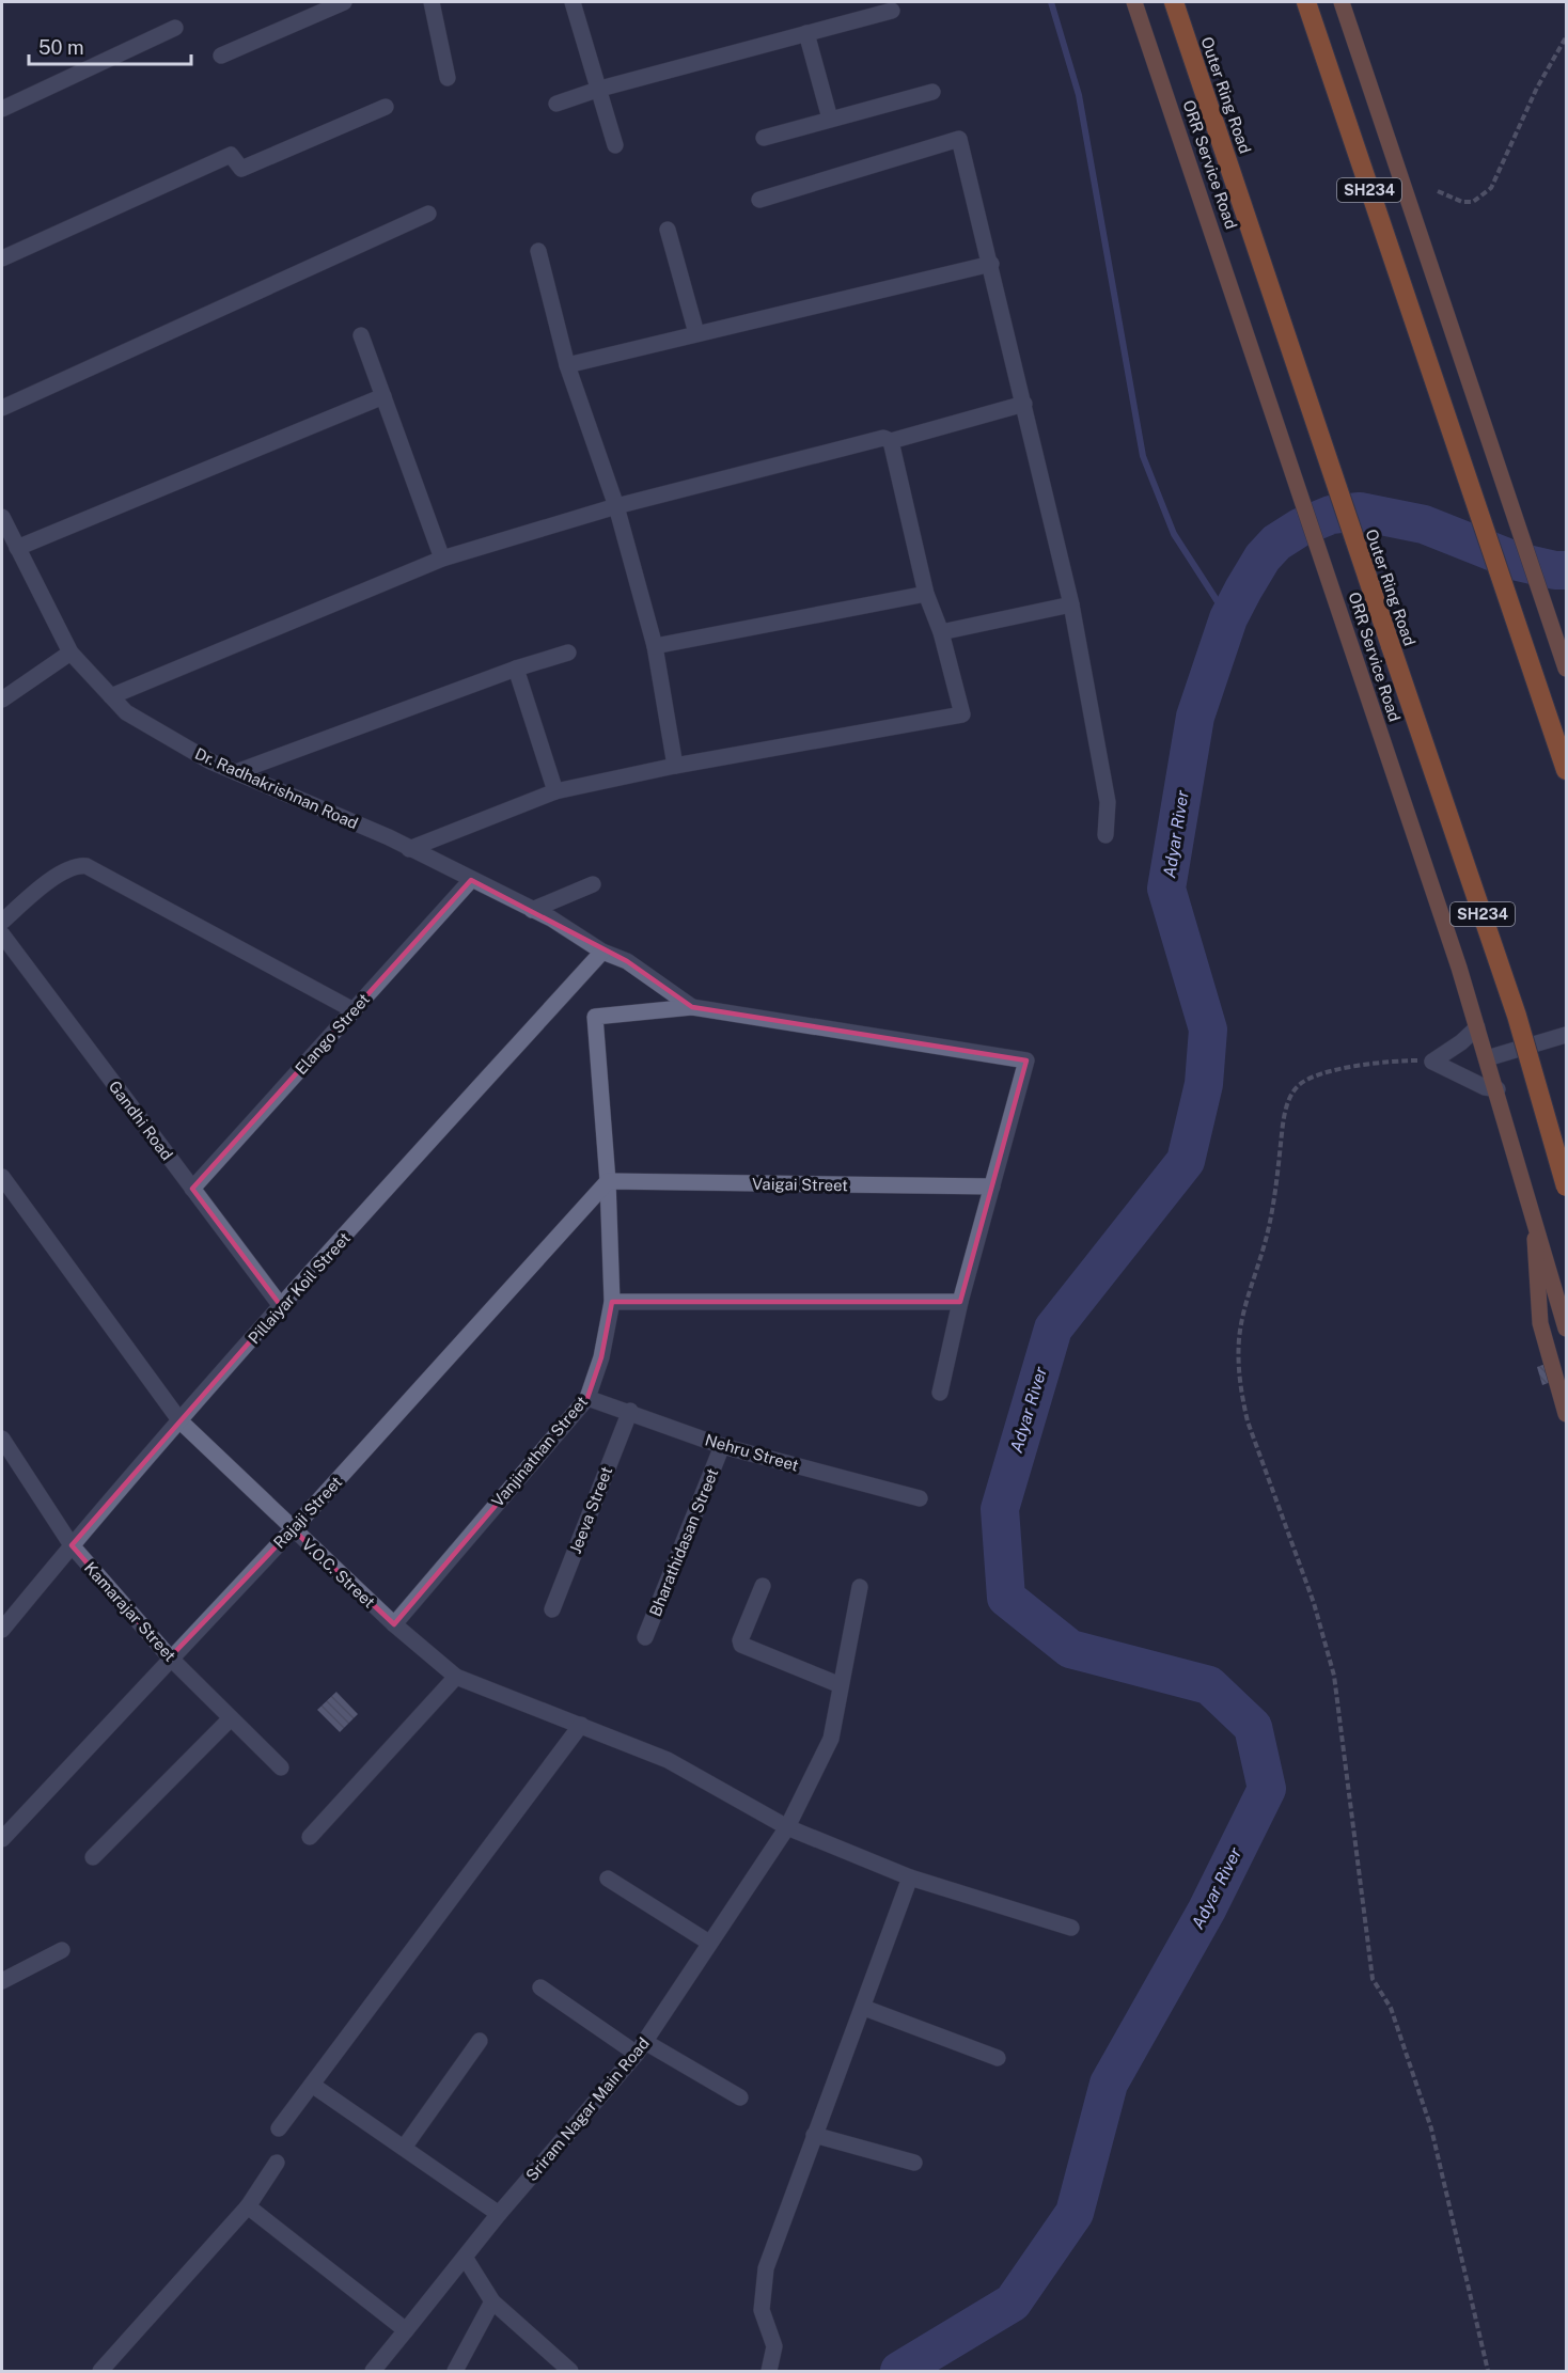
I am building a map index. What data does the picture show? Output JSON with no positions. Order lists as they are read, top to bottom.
{
  "streets": {
    "highway": ["Outer Ring Road", "SH234"],
    "main road": ["ORR Service Road"],
    "street": [
      "Dr. Radhakrishnan Road",
      "Elango Street",
      "Gandhi Road",
      "Vaigai Street",
      "Pillaiyar Koil Street",
      "Vanjinathan Street",
      "Nehru Street",
      "Jeeva Street",
      "Rajaji Street",
      "Bharathidasan Street",
      "V.O.C. Street",
      "Kamarajar Street",
      "Sriram Nagar Main Road"
    ]
  },
  "crossings": [
    ["Dr. Radhakrishnan Road", "Elango Street"],
    ["Dr. Radhakrishnan Road", "Pillaiyar Koil Street"],
    ["Dr. Radhakrishnan Road", "Vanjinathan Street"],
    ["Elango Street", "Gandhi Road"],
    ["Gandhi Road", "Pillaiyar Koil Street"],
    ["Vaigai Street", "Vanjinathan Street"],
    ["Vaigai Street", "Rajaji Street"],
    ["Pillaiyar Koil Street", "V.O.C. Street"],
    ["Pillaiyar Koil Street", "Kamarajar Street"],
    ["Vanjinathan Street", "Nehru Street"],
    ["Vanjinathan Street", "Rajaji Street"],
    ["Vanjinathan Street", "V.O.C. Street"],
    ["Nehru Street", "Jeeva Street"],
    ["Nehru Street", "Bharathidasan Street"],
    ["Rajaji Street", "V.O.C. Street"],
    ["Rajaji Street", "Kamarajar Street"],
    ["V.O.C. Street", "Sriram Nagar Main Road"]
  ],
  "water": ["Adyar River"],
  "scale_bar": "50 m"
}
